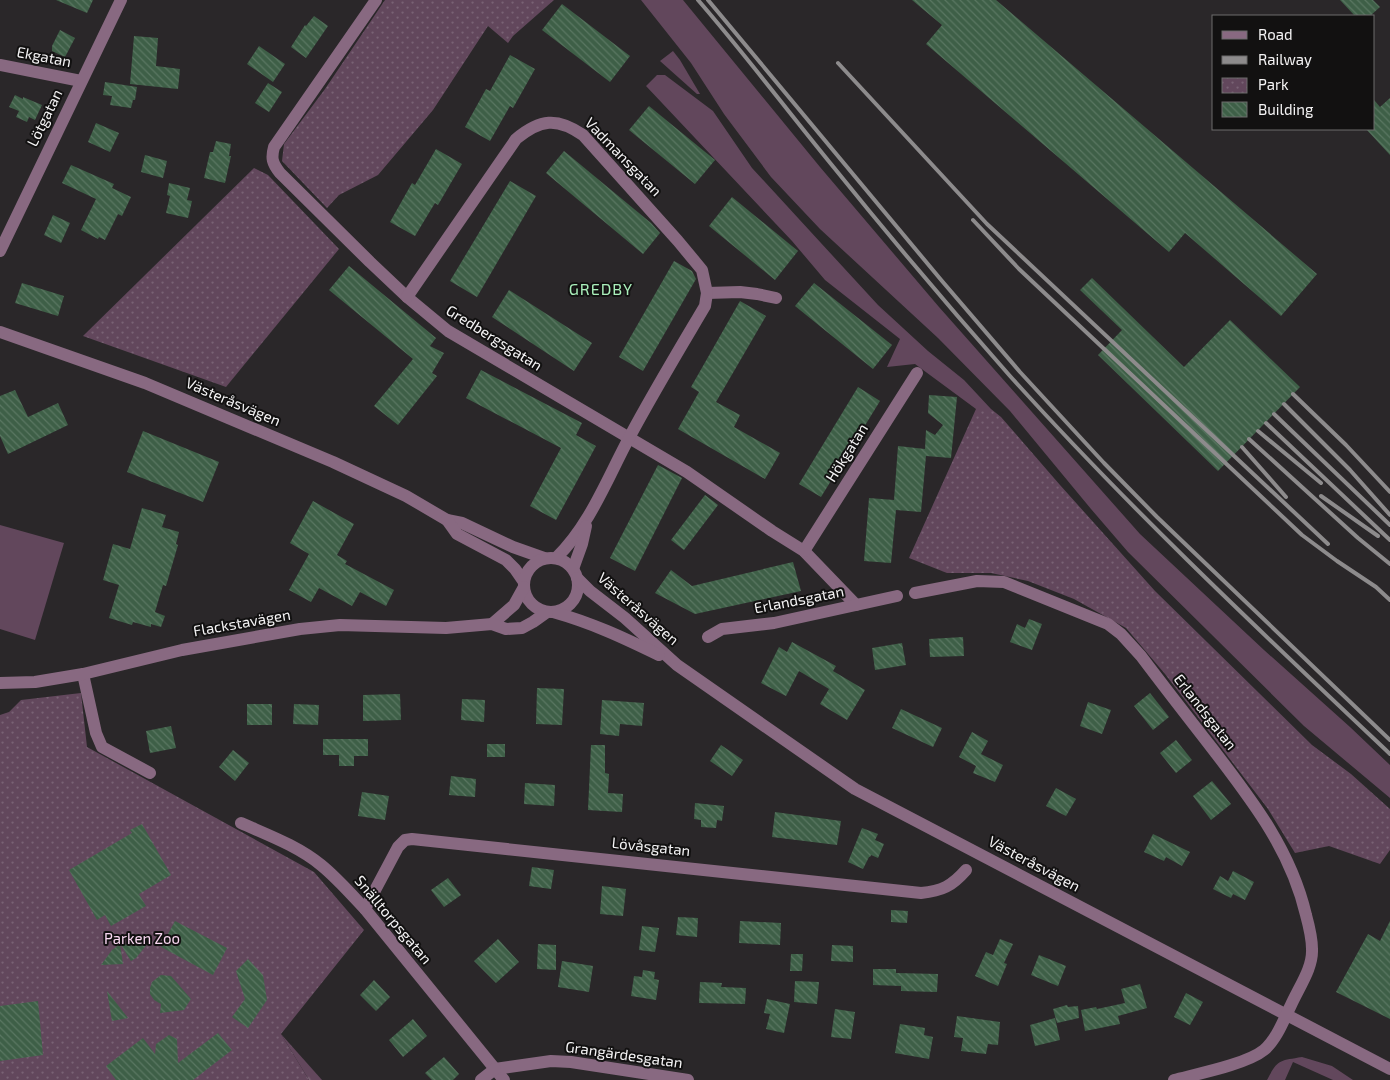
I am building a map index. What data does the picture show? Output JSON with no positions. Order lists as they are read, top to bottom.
{
  "streets": {
    "street": [
      "Ekgatan",
      "Lötgatan",
      "Vadmansgatan",
      "Gredbergsgatan",
      "Västeråsvägen",
      "Hökgatan",
      "Erlandsgatan",
      "Flackstavägen",
      "Lövåsgatan",
      "Snälltorpsgatan",
      "Grangärdesgatan"
    ]
  },
  "crossings": [
    ["Ekgatan", "Lötgatan"],
    ["Vadmansgatan", "Gredbergsgatan"],
    ["Gredbergsgatan", "Hökgatan"],
    ["Gredbergsgatan", "Erlandsgatan"],
    ["Västeråsvägen", "Erlandsgatan"],
    ["Västeråsvägen", "Flackstavägen"],
    ["Lövåsgatan", "Snälltorpsgatan"],
    ["Snälltorpsgatan", "Grangärdesgatan"]
  ],
  "districts": ["GREDBY"],
  "parks": ["Parken Zoo"],
  "legend": [
    "Road",
    "Railway",
    "Park",
    "Building"
  ]
}
